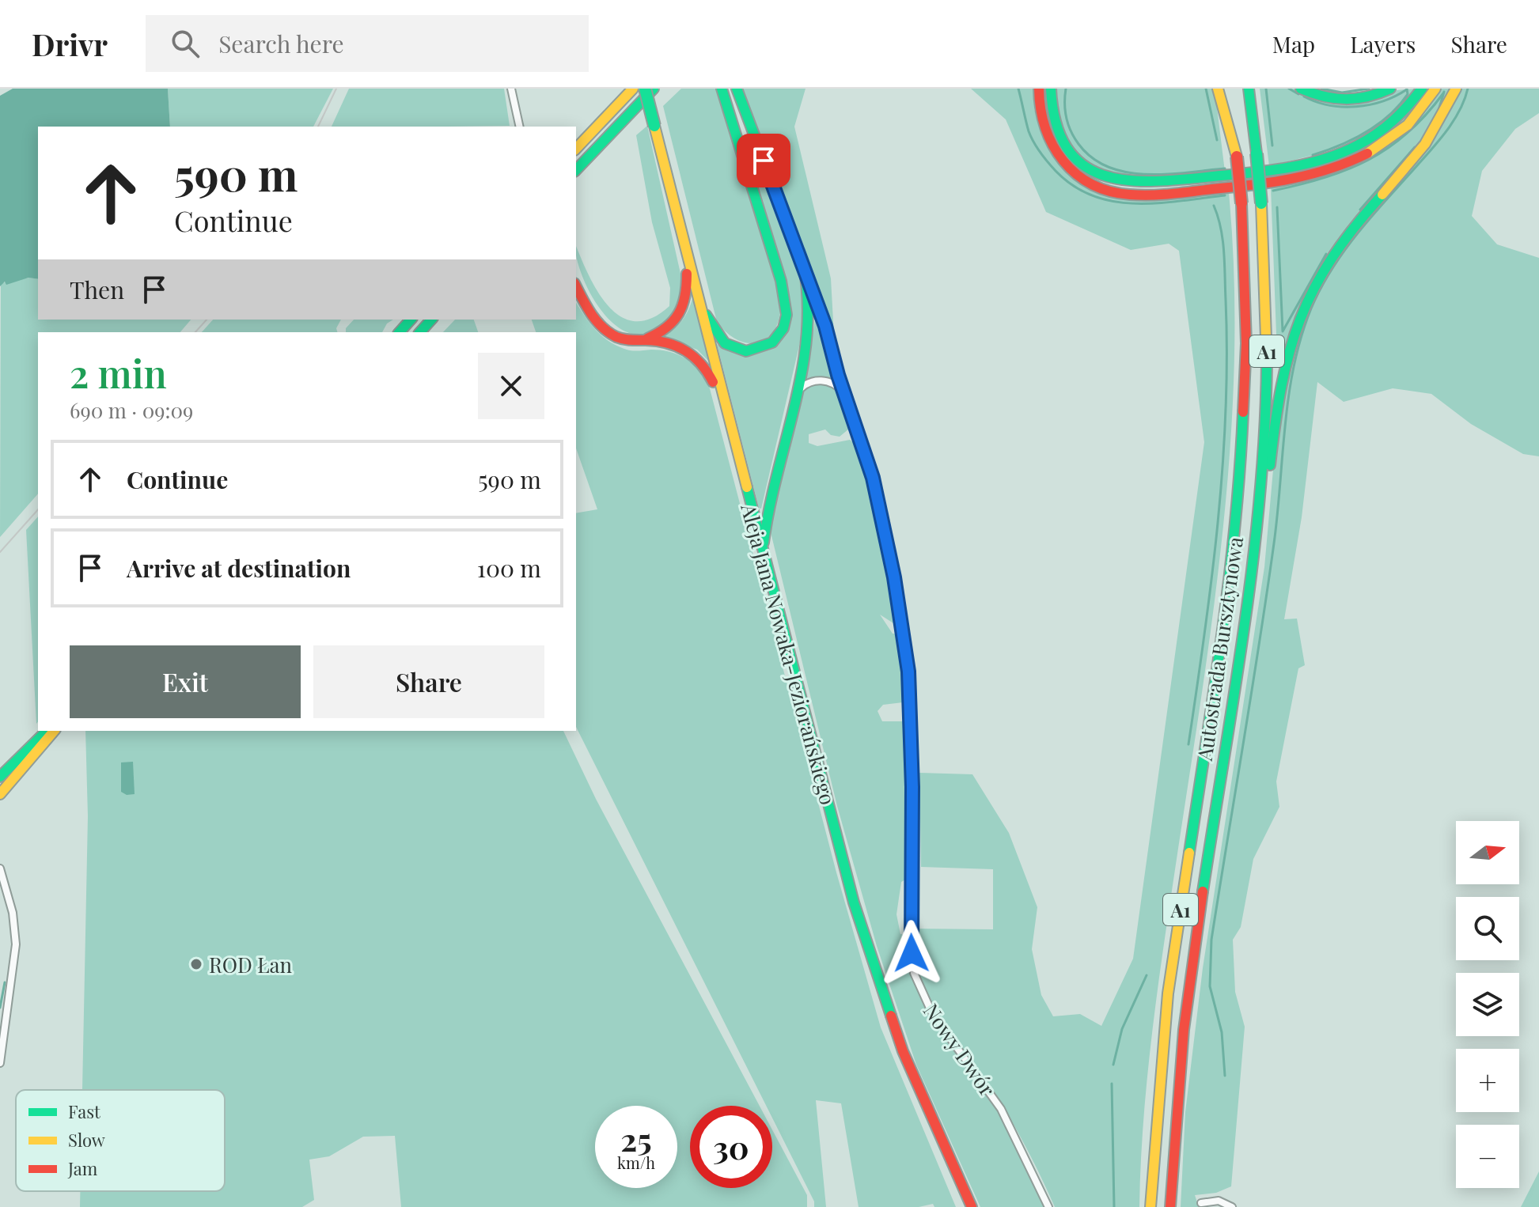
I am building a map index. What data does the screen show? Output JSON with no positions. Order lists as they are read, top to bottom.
{
  "streets": {
    "main road": ["A1", "Autostrada Bursztynowa", "Aleja Jana Nowaka-Jeziorańskiego"],
    "street": ["Nowy Dwór"]
  },
  "places": ["ROD Łan"],
  "legend": ["Fast", "Slow", "Jam"],
  "north": "right",
  "page": {
    "header": "Drivr",
    "search": "Search here",
    "nav": ["Map", "Layers", "Share"],
    "turn": ["590 m", "Continue"],
    "then": "Then",
    "heading": ["2 min", "690 m · 09:09"],
    "list": [
      {
        "name": "Continue",
        "value": "590 m"
      },
      {
        "name": "Arrive at destination",
        "value": "100 m"
      }
    ],
    "buttons": ["Exit", "Share"],
    "map_buttons": ["+", "−"],
    "speed": "25 km/h",
    "limit": "30"
  }
}
